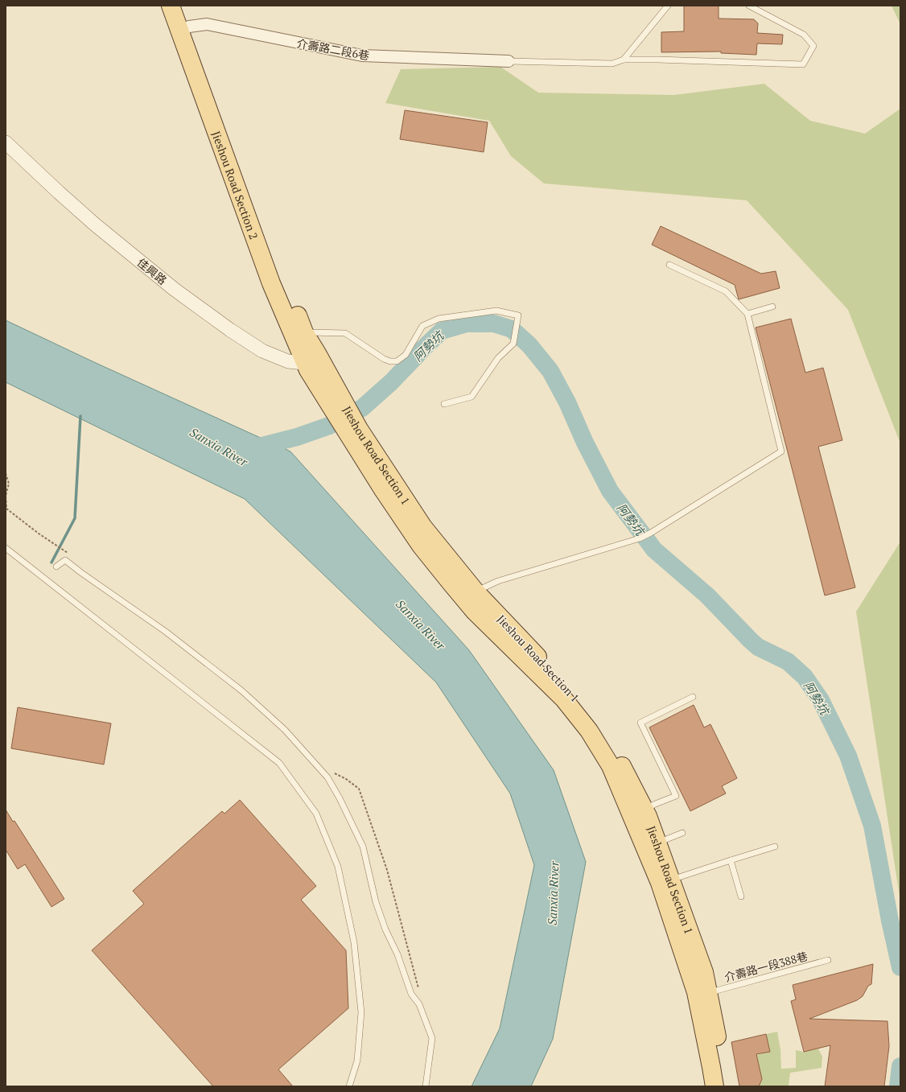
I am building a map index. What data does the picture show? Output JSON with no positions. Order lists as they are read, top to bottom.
{
  "streets": {
    "main road": ["Jieshou Road Section 2", "Jieshou Road Section 1"],
    "street": ["介壽路二段6巷", "佳興路"],
    "lane": ["介壽路一段388巷"]
  },
  "crossings": [
    ["介壽路二段6巷", "Jieshou Road Section 2"],
    ["Jieshou Road Section 2", "佳興路"],
    ["Jieshou Road Section 2", "Jieshou Road Section 1"],
    ["佳興路", "Jieshou Road Section 1"],
    ["Jieshou Road Section 1", "介壽路一段388巷"]
  ],
  "water": ["阿勢坑", "Sanxia River"]
}
